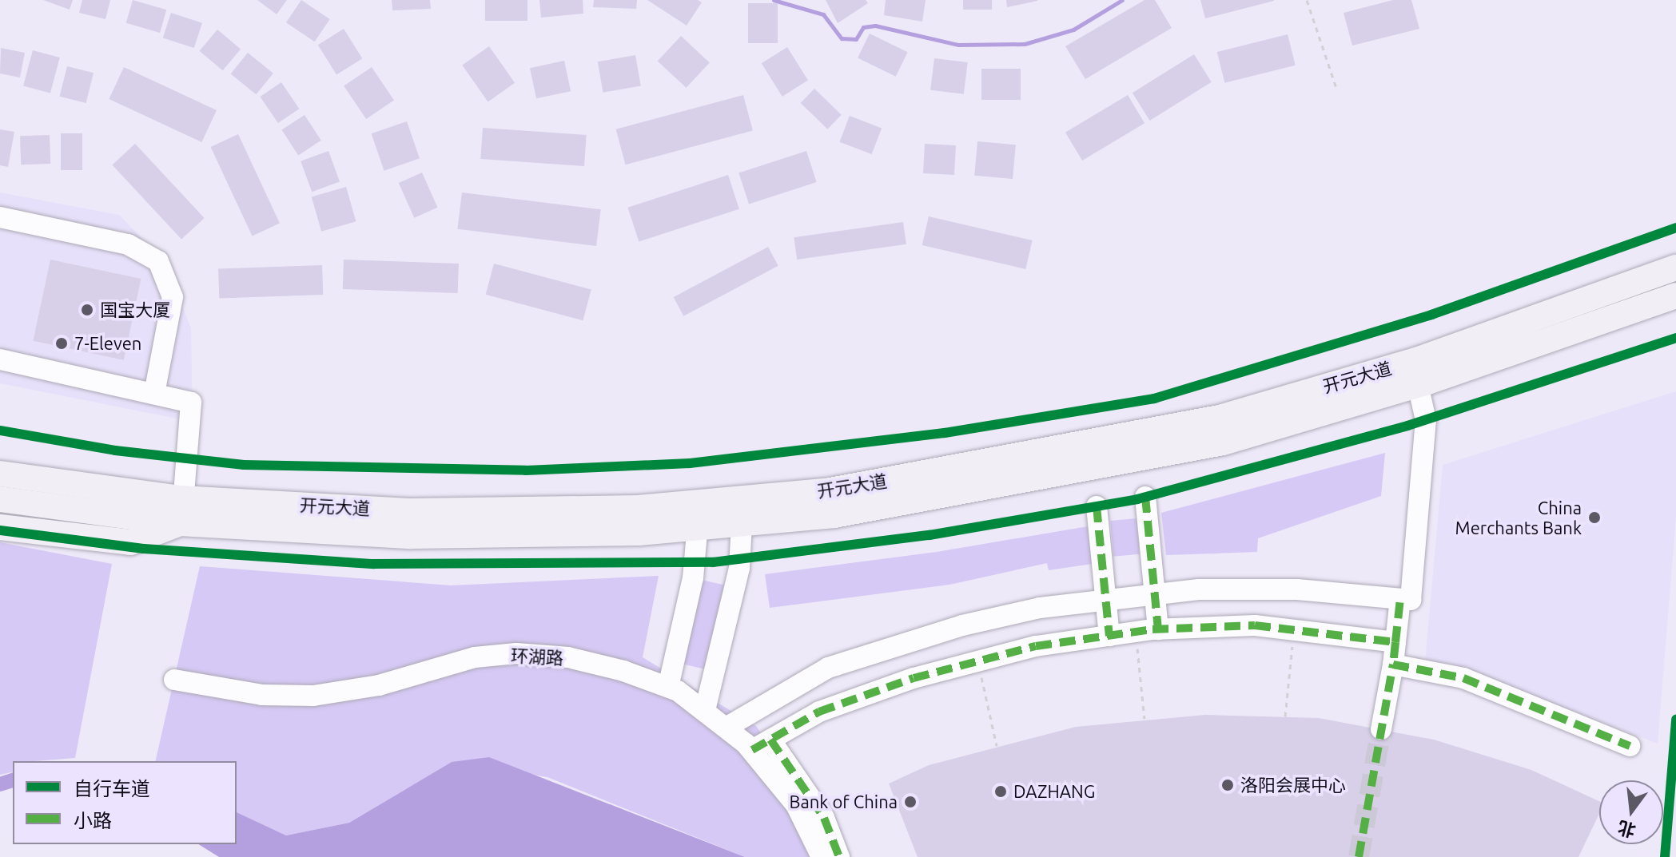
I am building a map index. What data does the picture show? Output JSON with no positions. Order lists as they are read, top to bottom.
{
  "streets": {
    "main road": ["开元大道"],
    "street": ["环湖路"]
  },
  "places": [
    "国宝大厦",
    "7-Eleven",
    "China Merchants Bank",
    "洛阳会展中心",
    "DAZHANG",
    "Bank of China"
  ],
  "legend": ["自行车道", "小路"],
  "north": "bottom"
}
